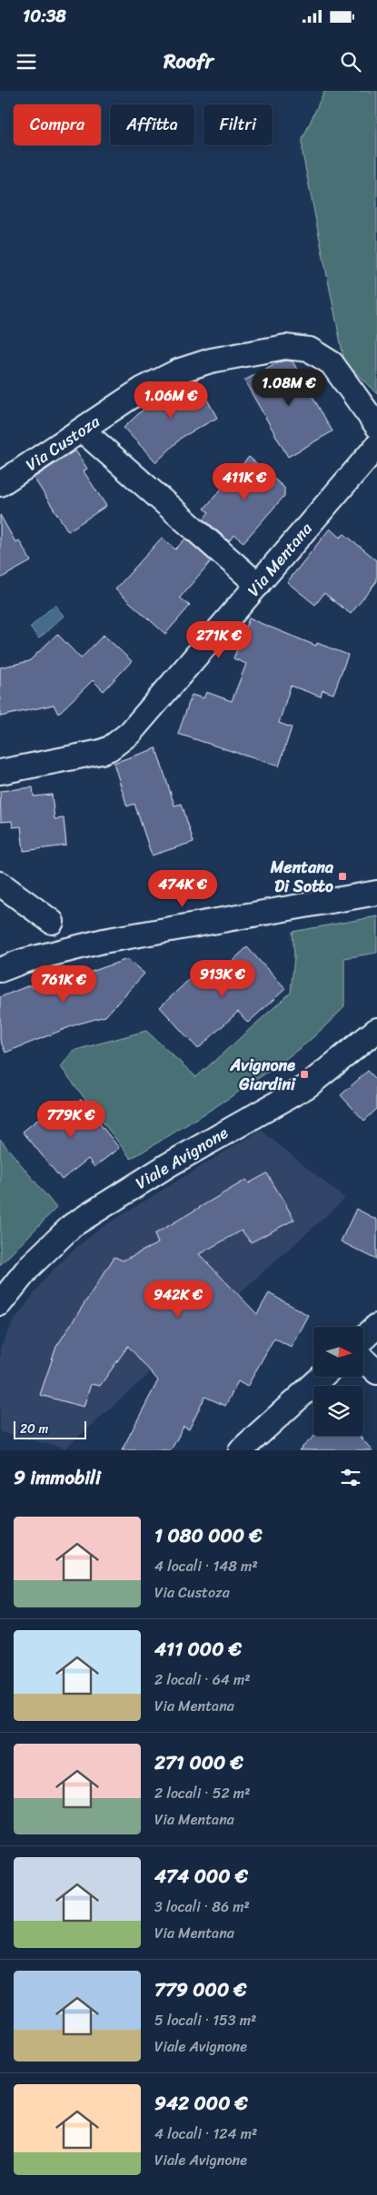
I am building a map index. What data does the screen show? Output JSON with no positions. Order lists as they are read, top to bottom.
{
  "streets": {
    "street": ["Via Custoza", "Via Mentana", "Viale Avignone"]
  },
  "places": {
    "transit": ["Mentana Di Sotto", "Avignone Giardini"]
  },
  "scale_bar": "20 m",
  "north": "right",
  "page": {
    "status": "10:38",
    "header": "Roofr",
    "chip": ["Compra", "Affitta", "Filtri"],
    "price": [
      "1.08M €",
      "1.06M €",
      "411K €",
      "271K €",
      "474K €",
      "913K €",
      "761K €",
      "779K €",
      "942K €"
    ],
    "scale": "20 m",
    "heading": "9 immobili",
    "list": [
      {
        "name": "1 080 000 €",
        "note": "4 locali · 148 m² · Via Custoza"
      },
      {
        "name": "411 000 €",
        "note": "2 locali · 64 m² · Via Mentana"
      },
      {
        "name": "271 000 €",
        "note": "2 locali · 52 m² · Via Mentana"
      },
      {
        "name": "474 000 €",
        "note": "3 locali · 86 m² · Via Mentana"
      },
      {
        "name": "779 000 €",
        "note": "5 locali · 153 m² · Viale Avignone"
      },
      {
        "name": "942 000 €",
        "note": "4 locali · 124 m² · Viale Avignone"
      }
    ]
  }
}
